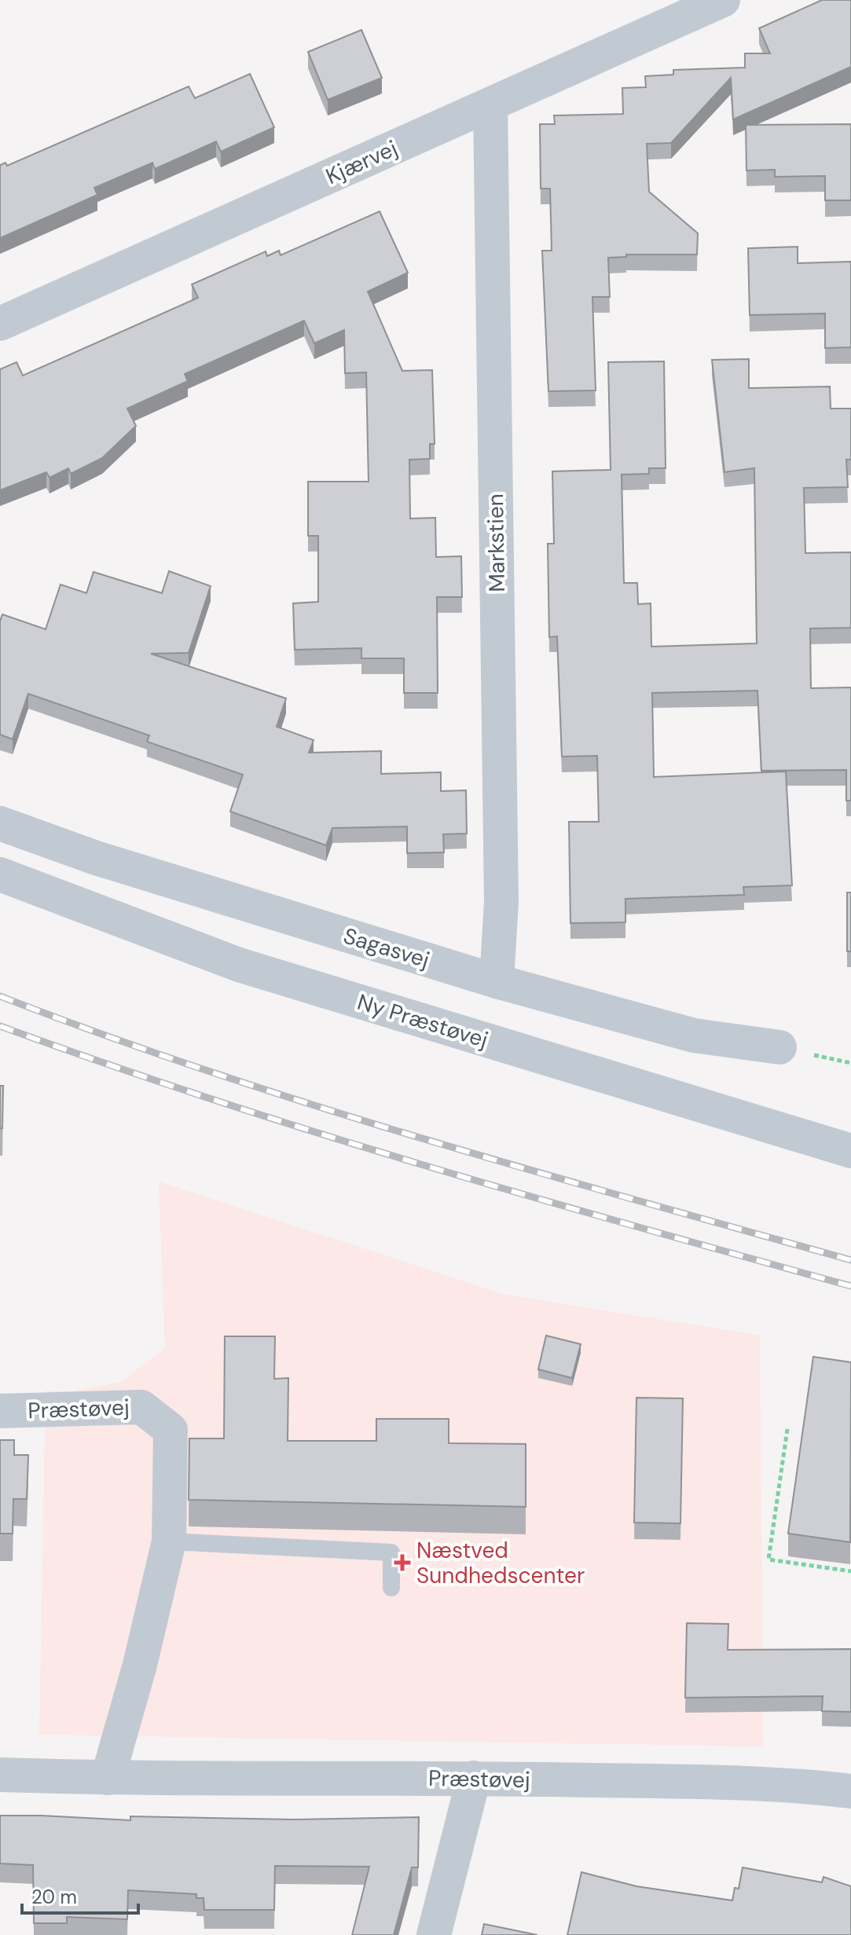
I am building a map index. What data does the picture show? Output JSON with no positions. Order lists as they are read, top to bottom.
{
  "streets": {
    "street": [
      "Kjærvej",
      "Markstien",
      "Sagasvej",
      "Ny Præstøvej",
      "Præstøvej"
    ]
  },
  "crossings": [
    ["Kjærvej", "Markstien"],
    ["Markstien", "Sagasvej"]
  ],
  "places": {
    "health": ["Næstved Sundhedscenter"]
  },
  "scale_bar": "20 m"
}
